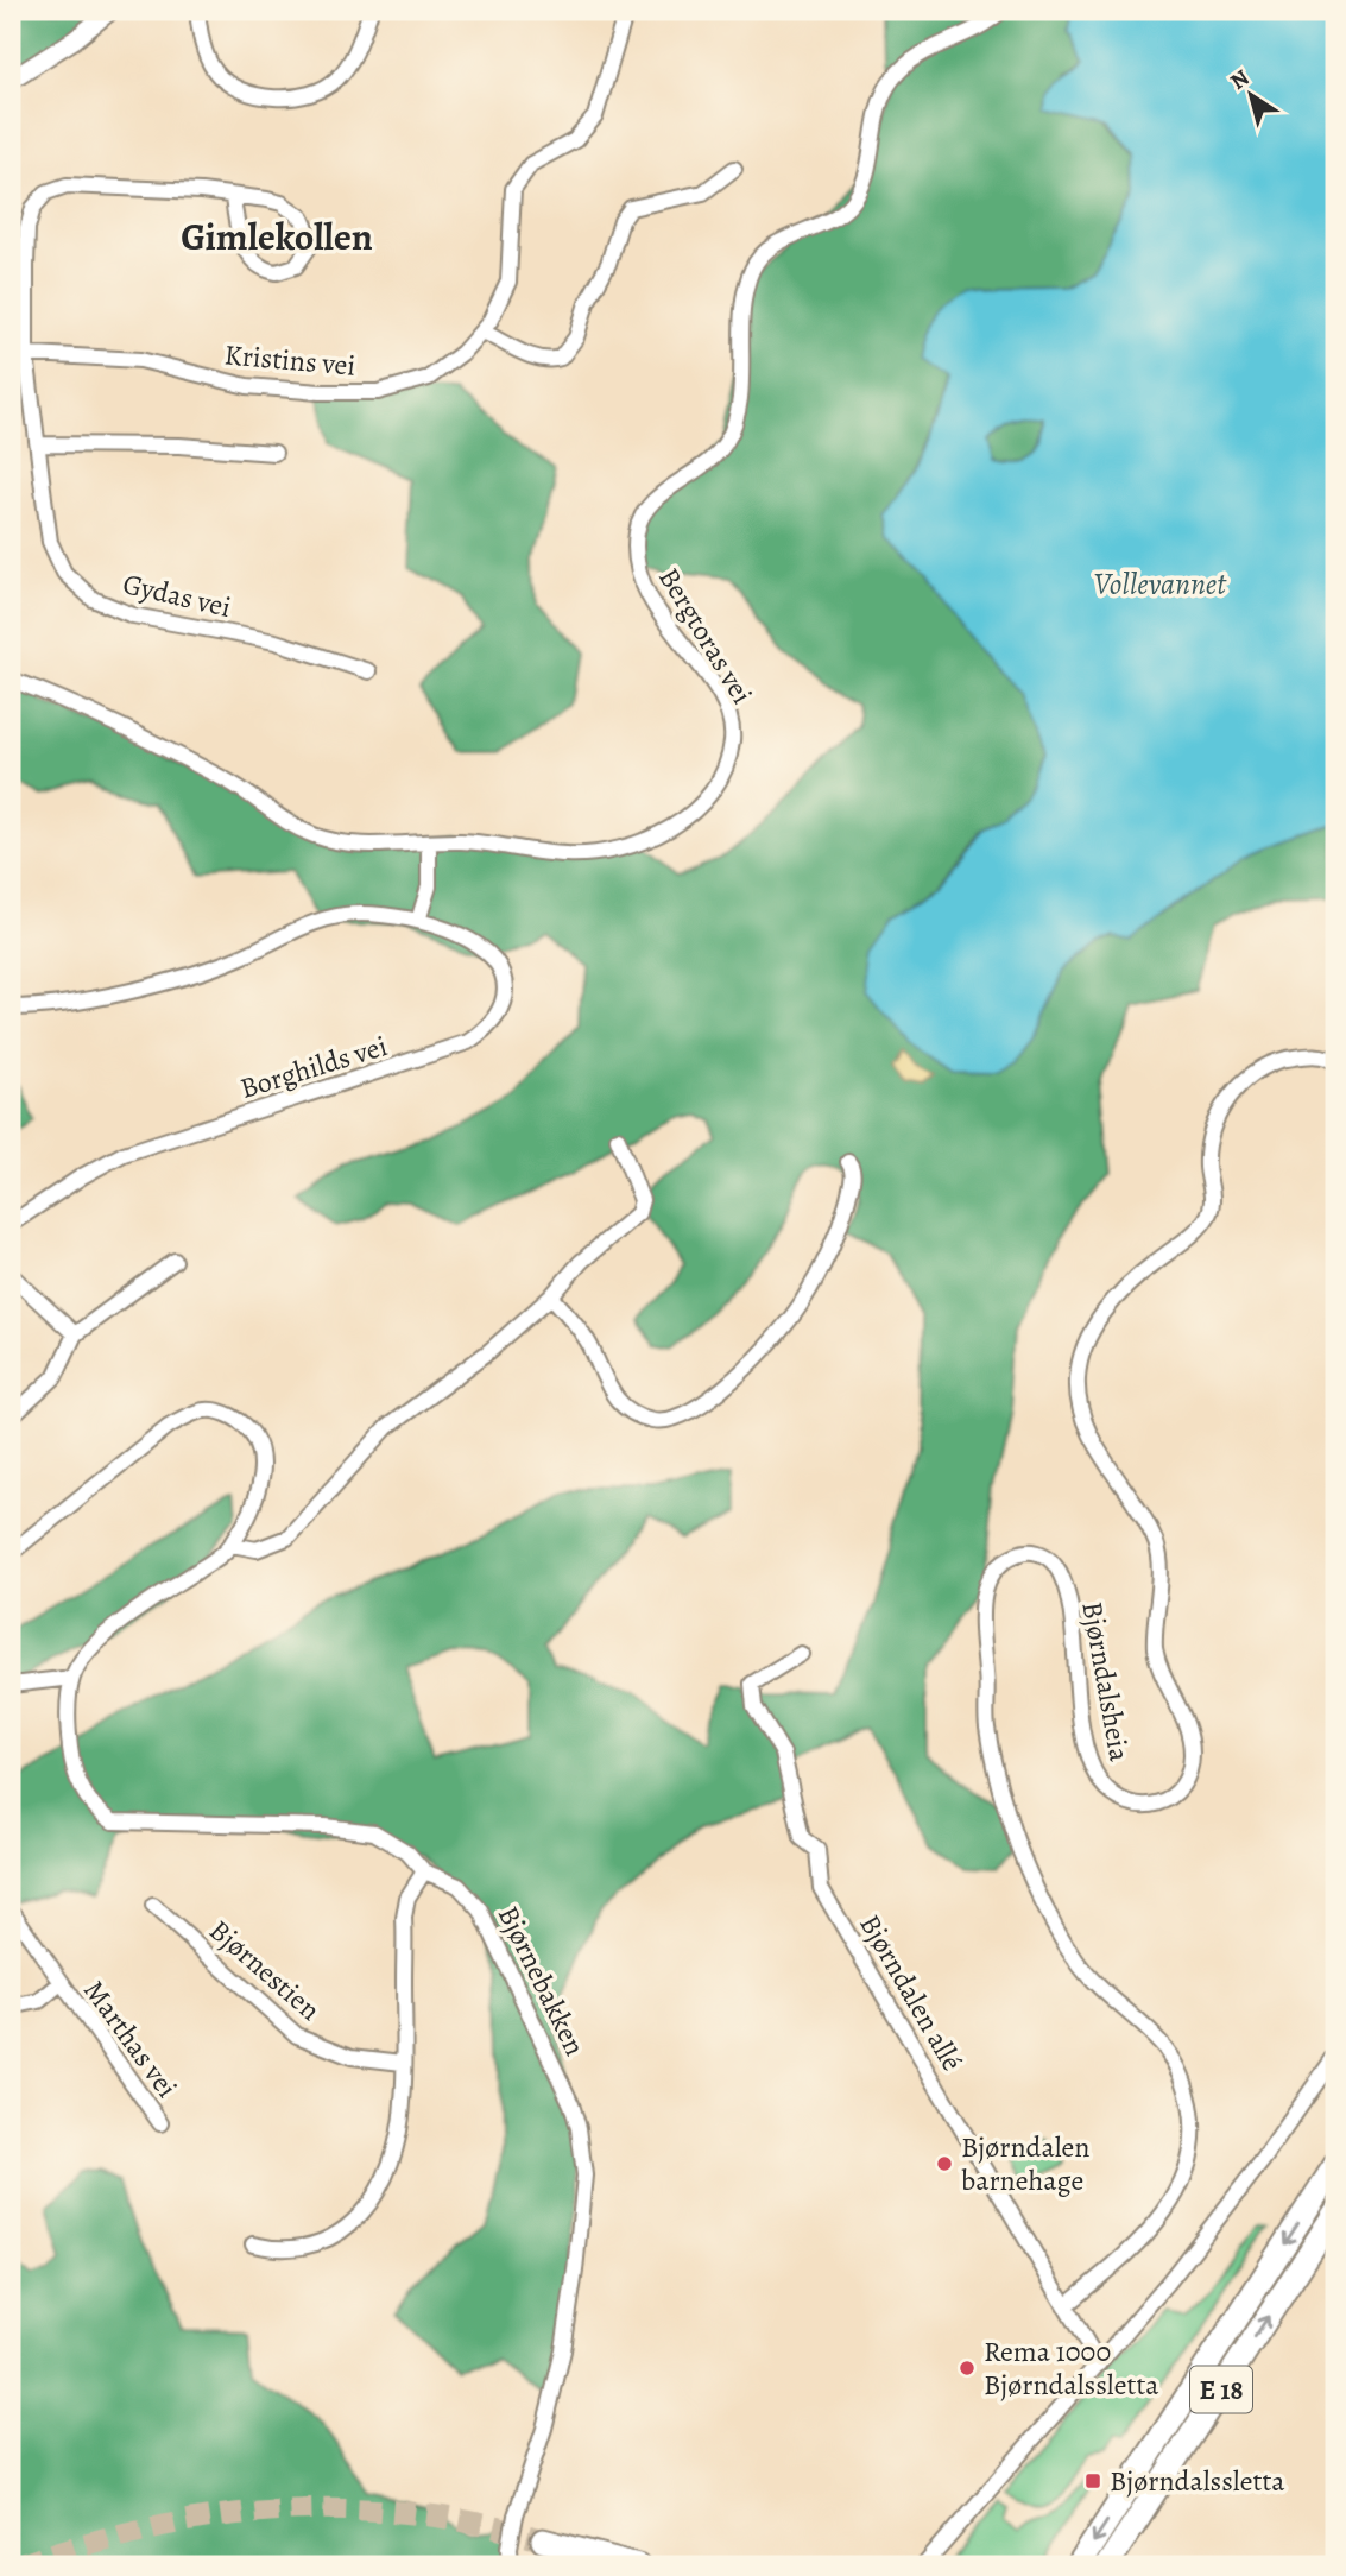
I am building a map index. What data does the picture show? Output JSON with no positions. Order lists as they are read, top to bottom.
{
  "streets": {
    "main road": ["E 18"],
    "street": [
      "Kristins vei",
      "Gydas vei",
      "Bergtoras vei",
      "Borghilds vei",
      "Bjørndalsheia",
      "Bjørnestien",
      "Bjørnebakken",
      "Bjørndalen allé",
      "Marthas vei"
    ]
  },
  "crossings": [
    ["Kristins vei", "Gydas vei"],
    ["Bjørndalsheia", "Bjørndalen allé"]
  ],
  "districts": ["Gimlekollen"],
  "water": ["Vollevannet"],
  "places": {
    "other": ["Bjørndalen barnehage", "Rema 1000 Bjørndalssletta"],
    "transit": ["Bjørndalssletta"]
  },
  "north": "top left"
}
